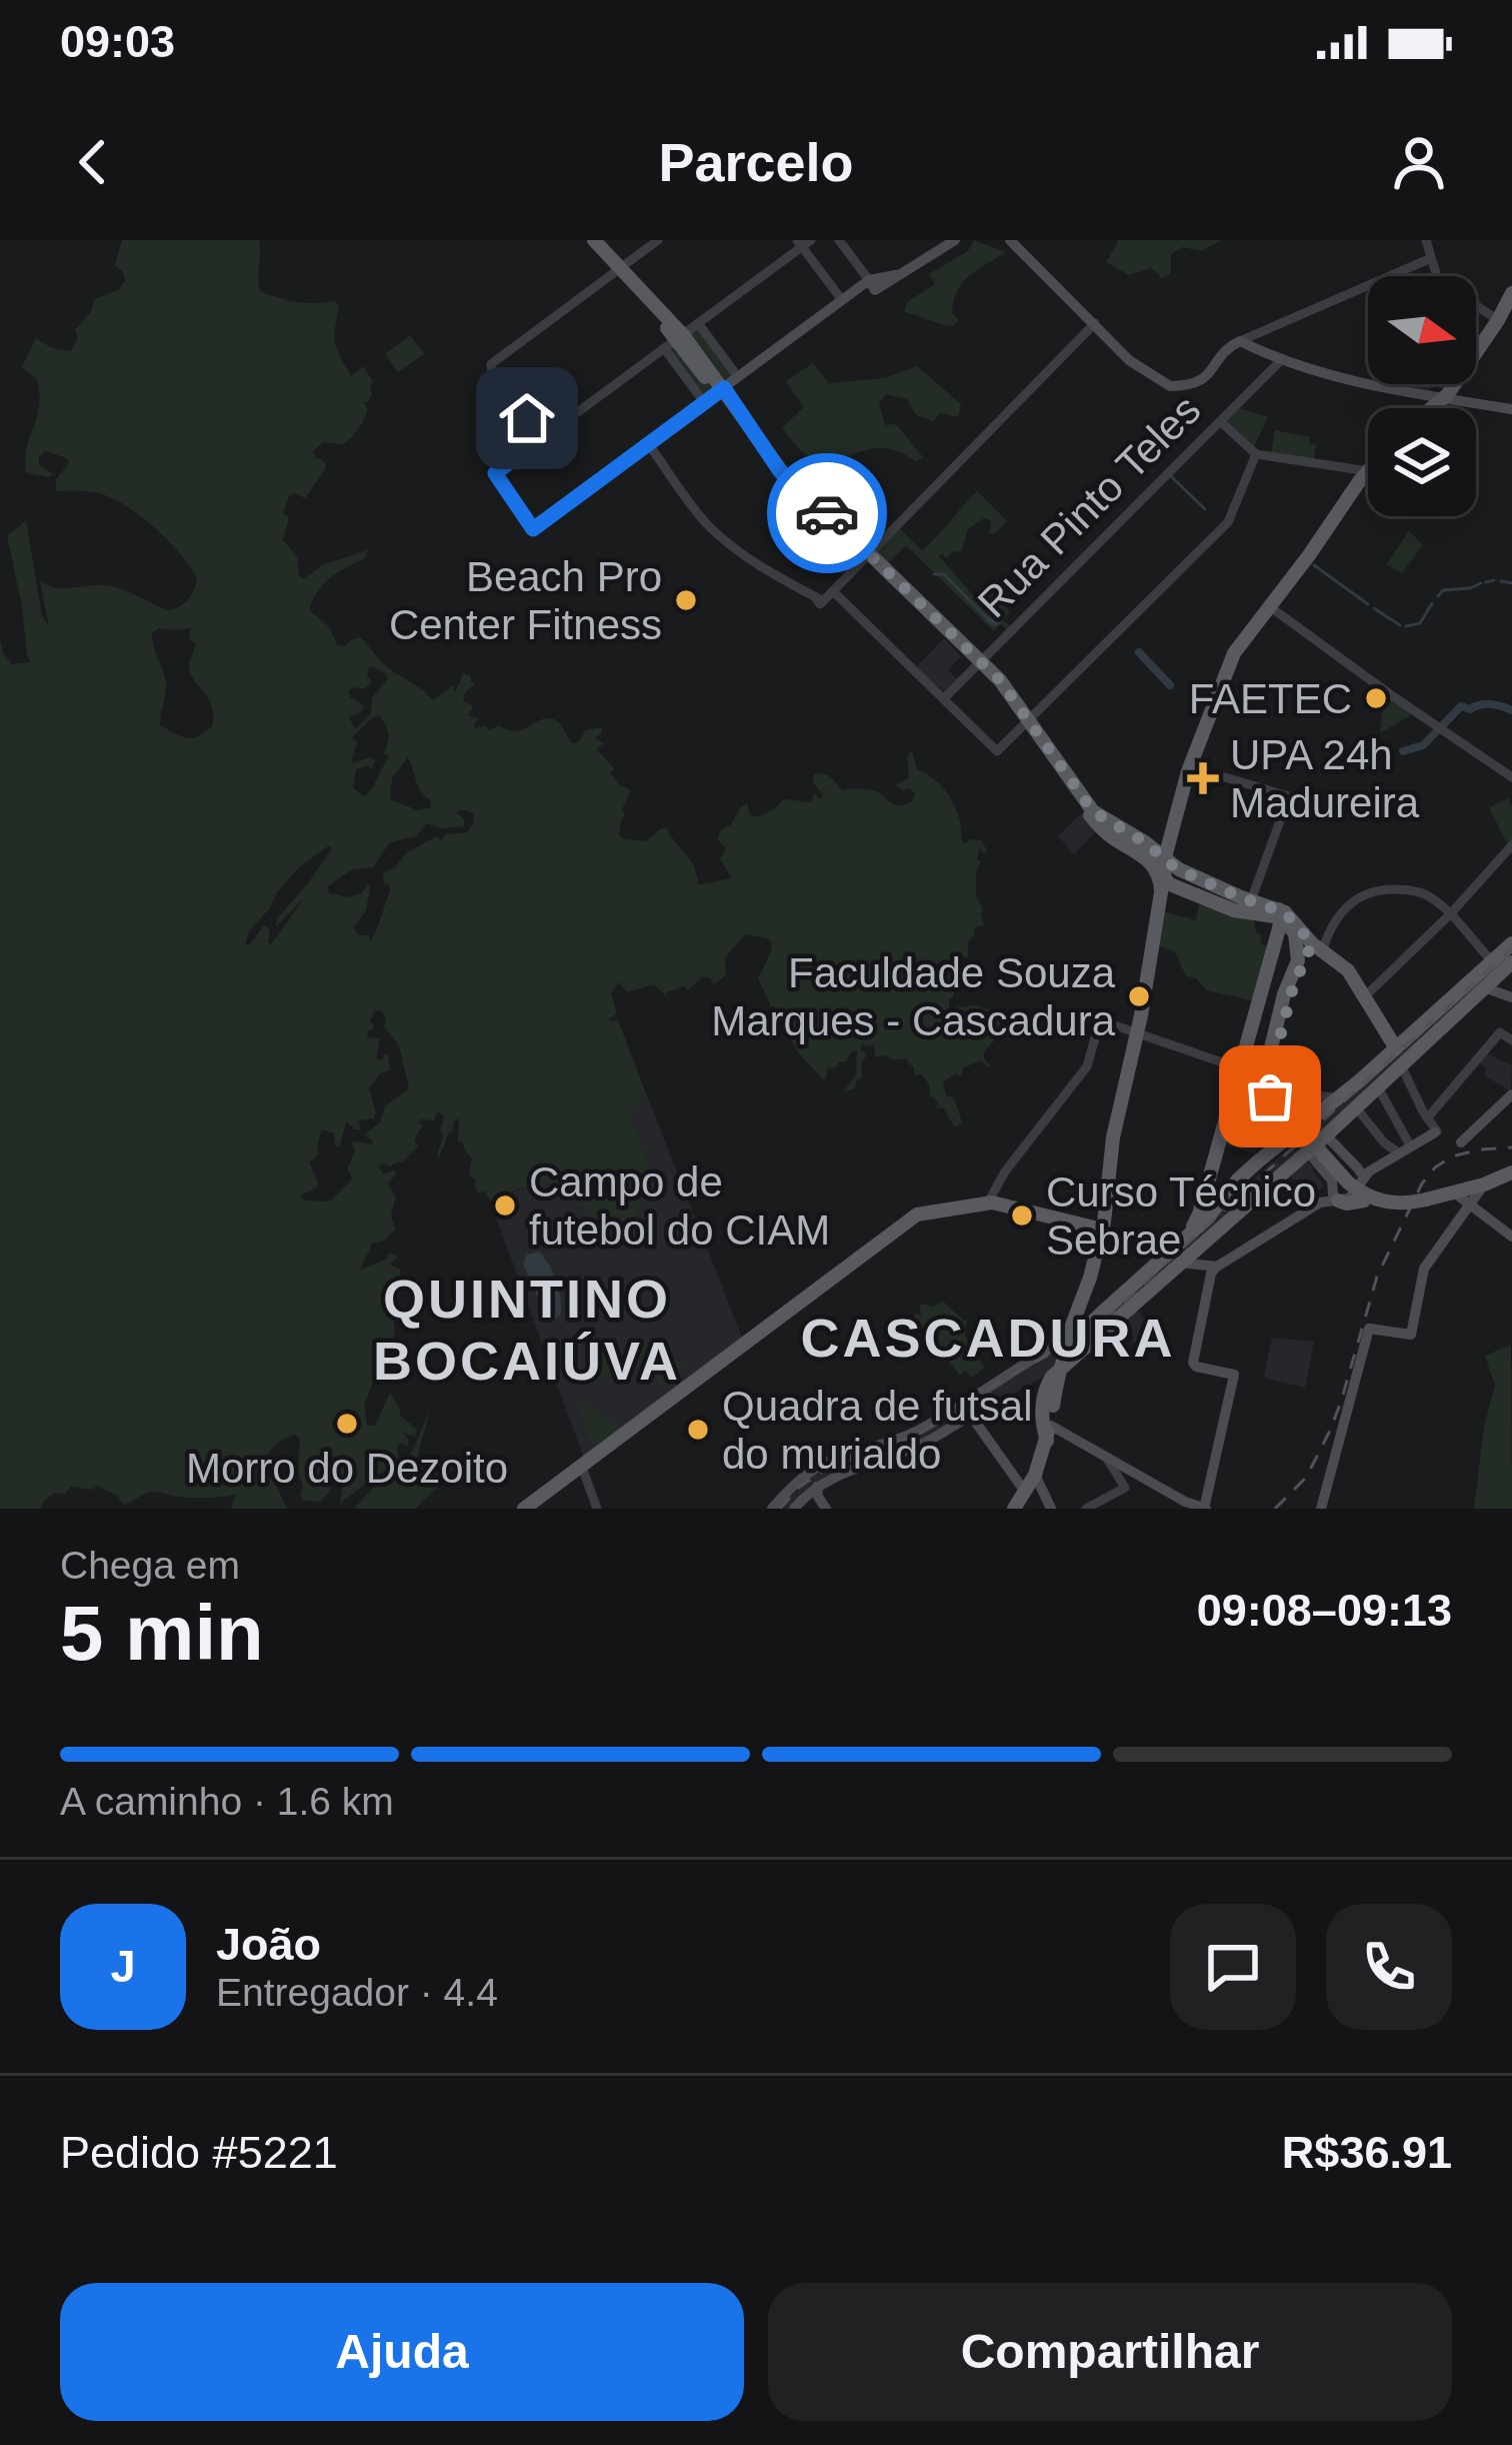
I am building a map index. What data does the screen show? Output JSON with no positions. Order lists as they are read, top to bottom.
{
  "streets": {
    "street": ["Rua Pinto Teles"]
  },
  "districts": ["QUINTINO BOCAIÚVA", "CASCADURA"],
  "places": {
    "other": [
      "Beach Pro Center Fitness",
      "FAETEC",
      "Faculdade Souza Marques - Cascadura",
      "Campo de futebol do CIAM",
      "Curso Técnico Sebrae",
      "Morro do Dezoito",
      "Quadra de futsal do murialdo"
    ],
    "health": ["UPA 24h Madureira"]
  },
  "north": "right",
  "page": {
    "status": "09:03",
    "header": "Parcelo",
    "heading": ["5 min", "Chega em", "09:08–09:13"],
    "panel": [
      "João",
      "Entregador · 4.4",
      "Pedido #5221",
      "R$36.91"
    ],
    "bar": "A caminho · 1.6 km",
    "round": "J",
    "buttons": ["Ajuda", "Compartilhar"]
  }
}
